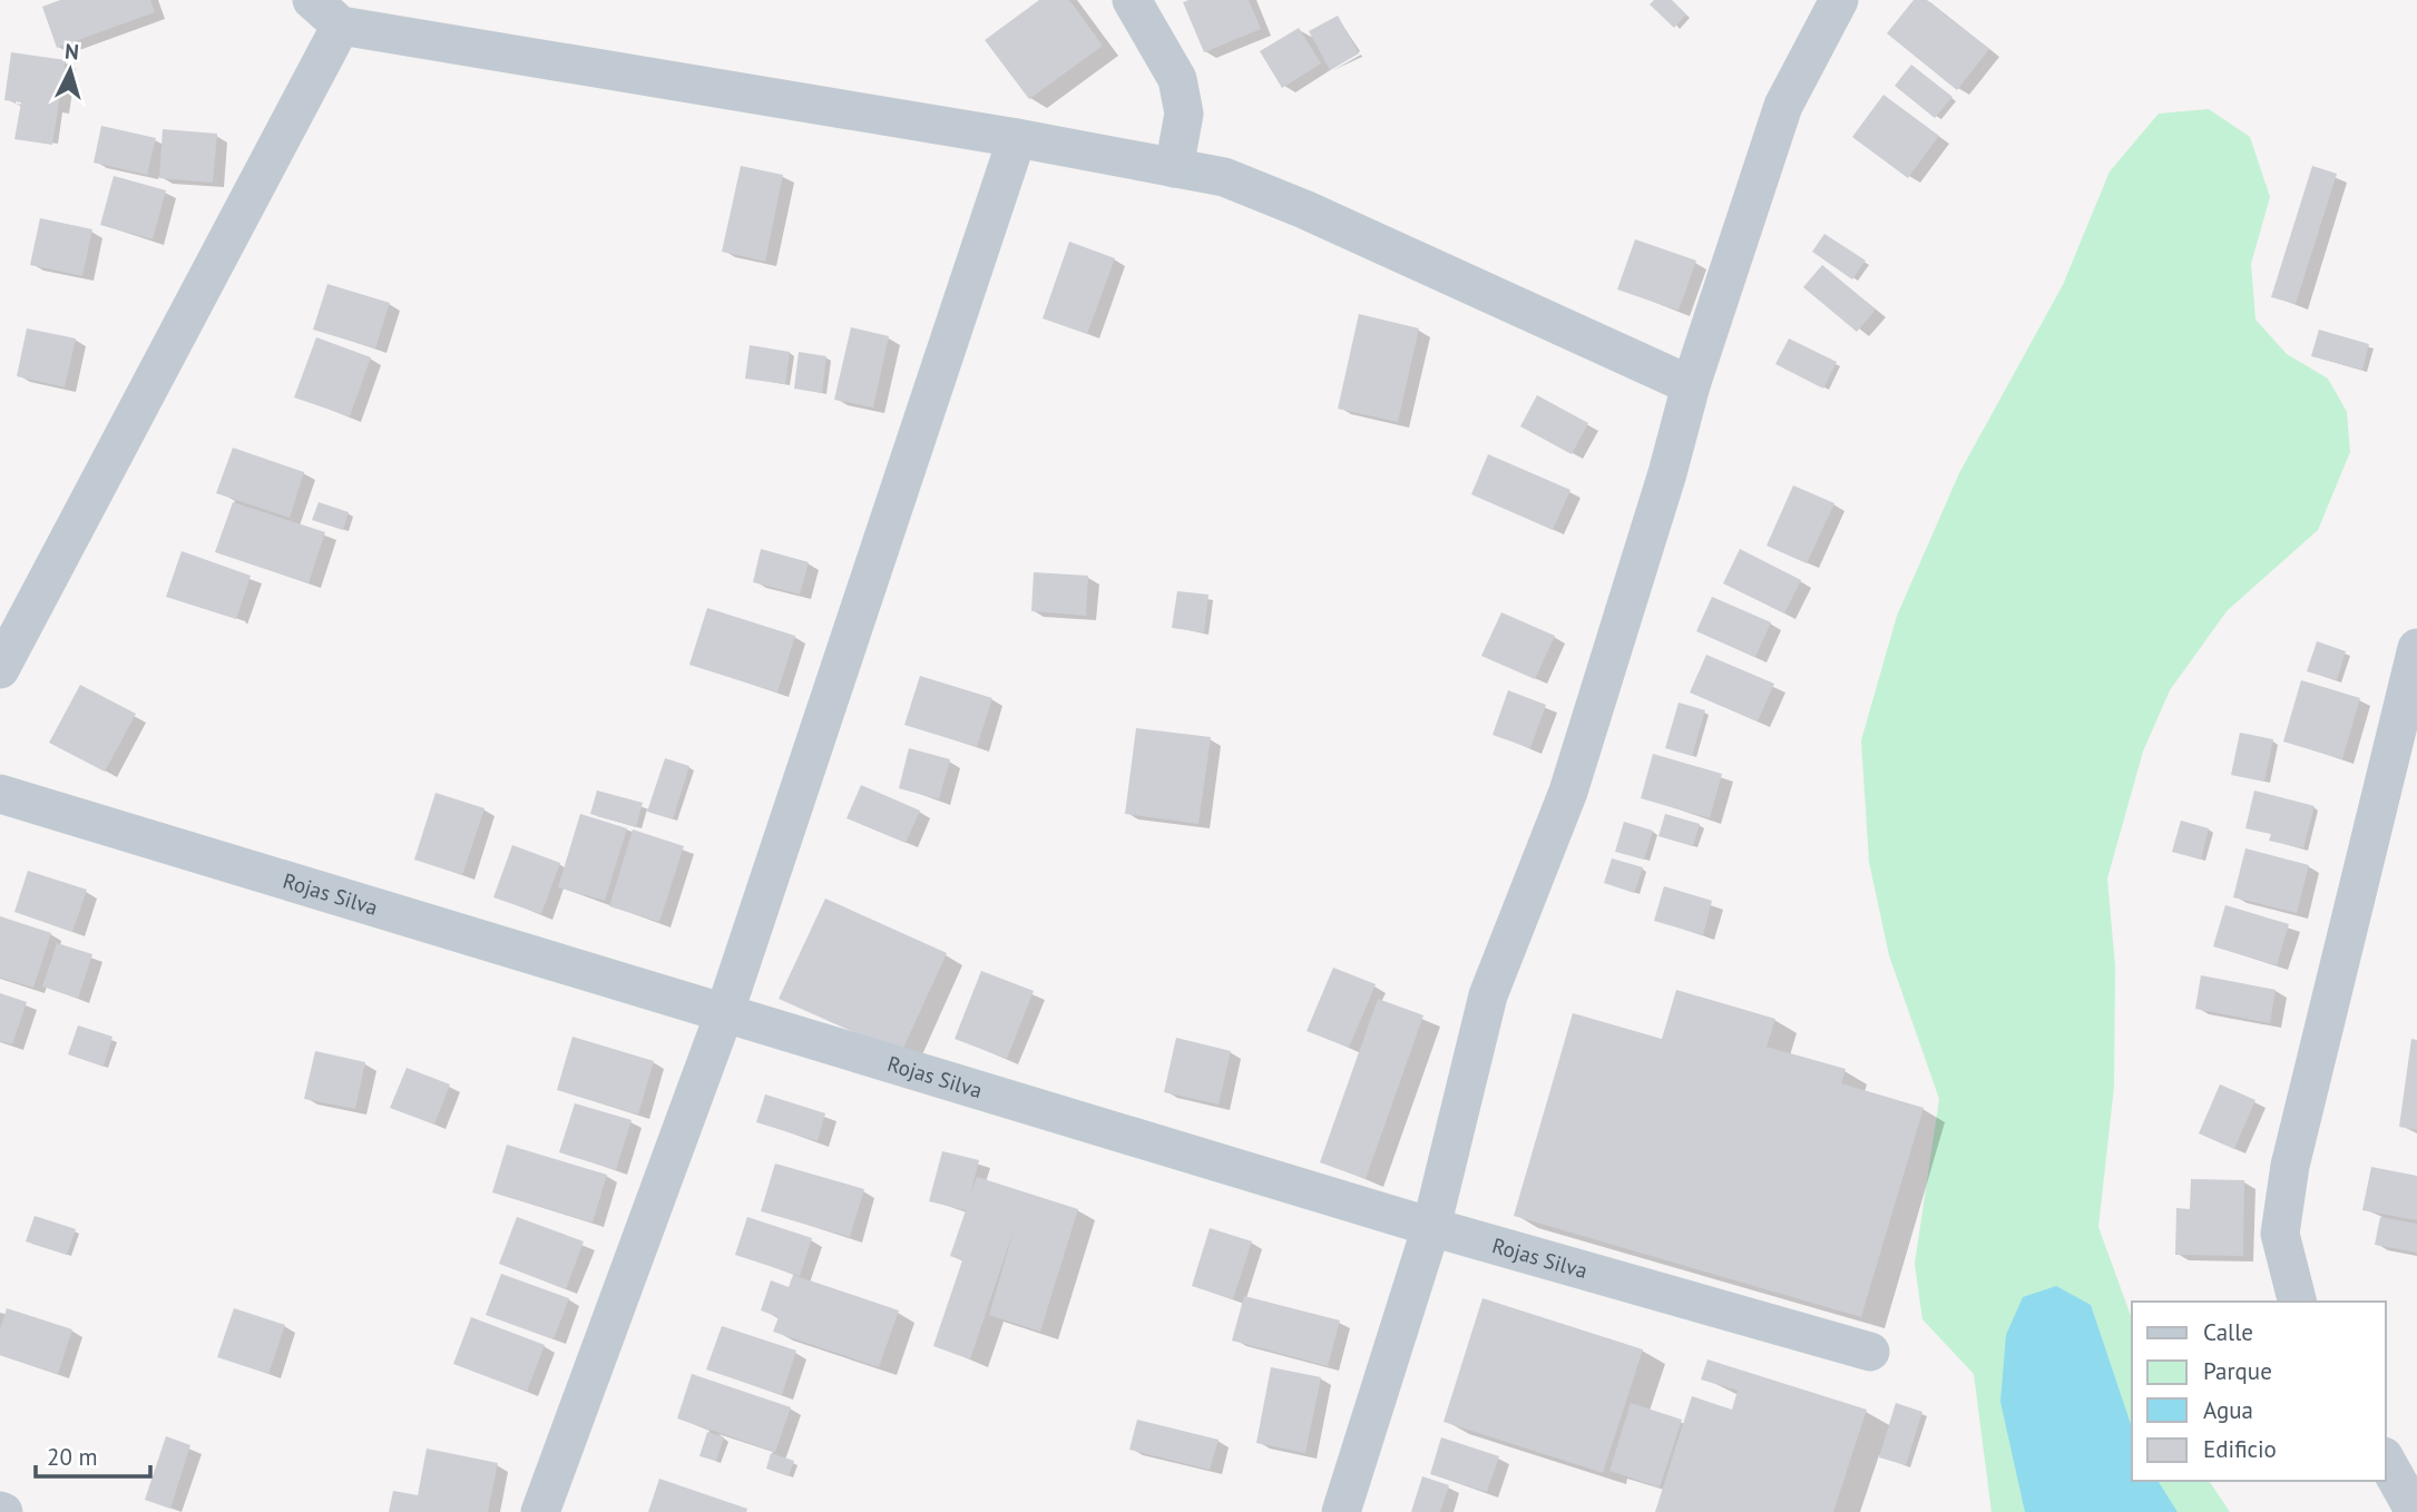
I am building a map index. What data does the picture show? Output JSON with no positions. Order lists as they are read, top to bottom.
{
  "streets": {
    "street": ["Rojas Silva"]
  },
  "legend": [
    "Calle",
    "Parque",
    "Agua",
    "Edificio"
  ],
  "scale_bar": "20 m",
  "north": "top"
}
